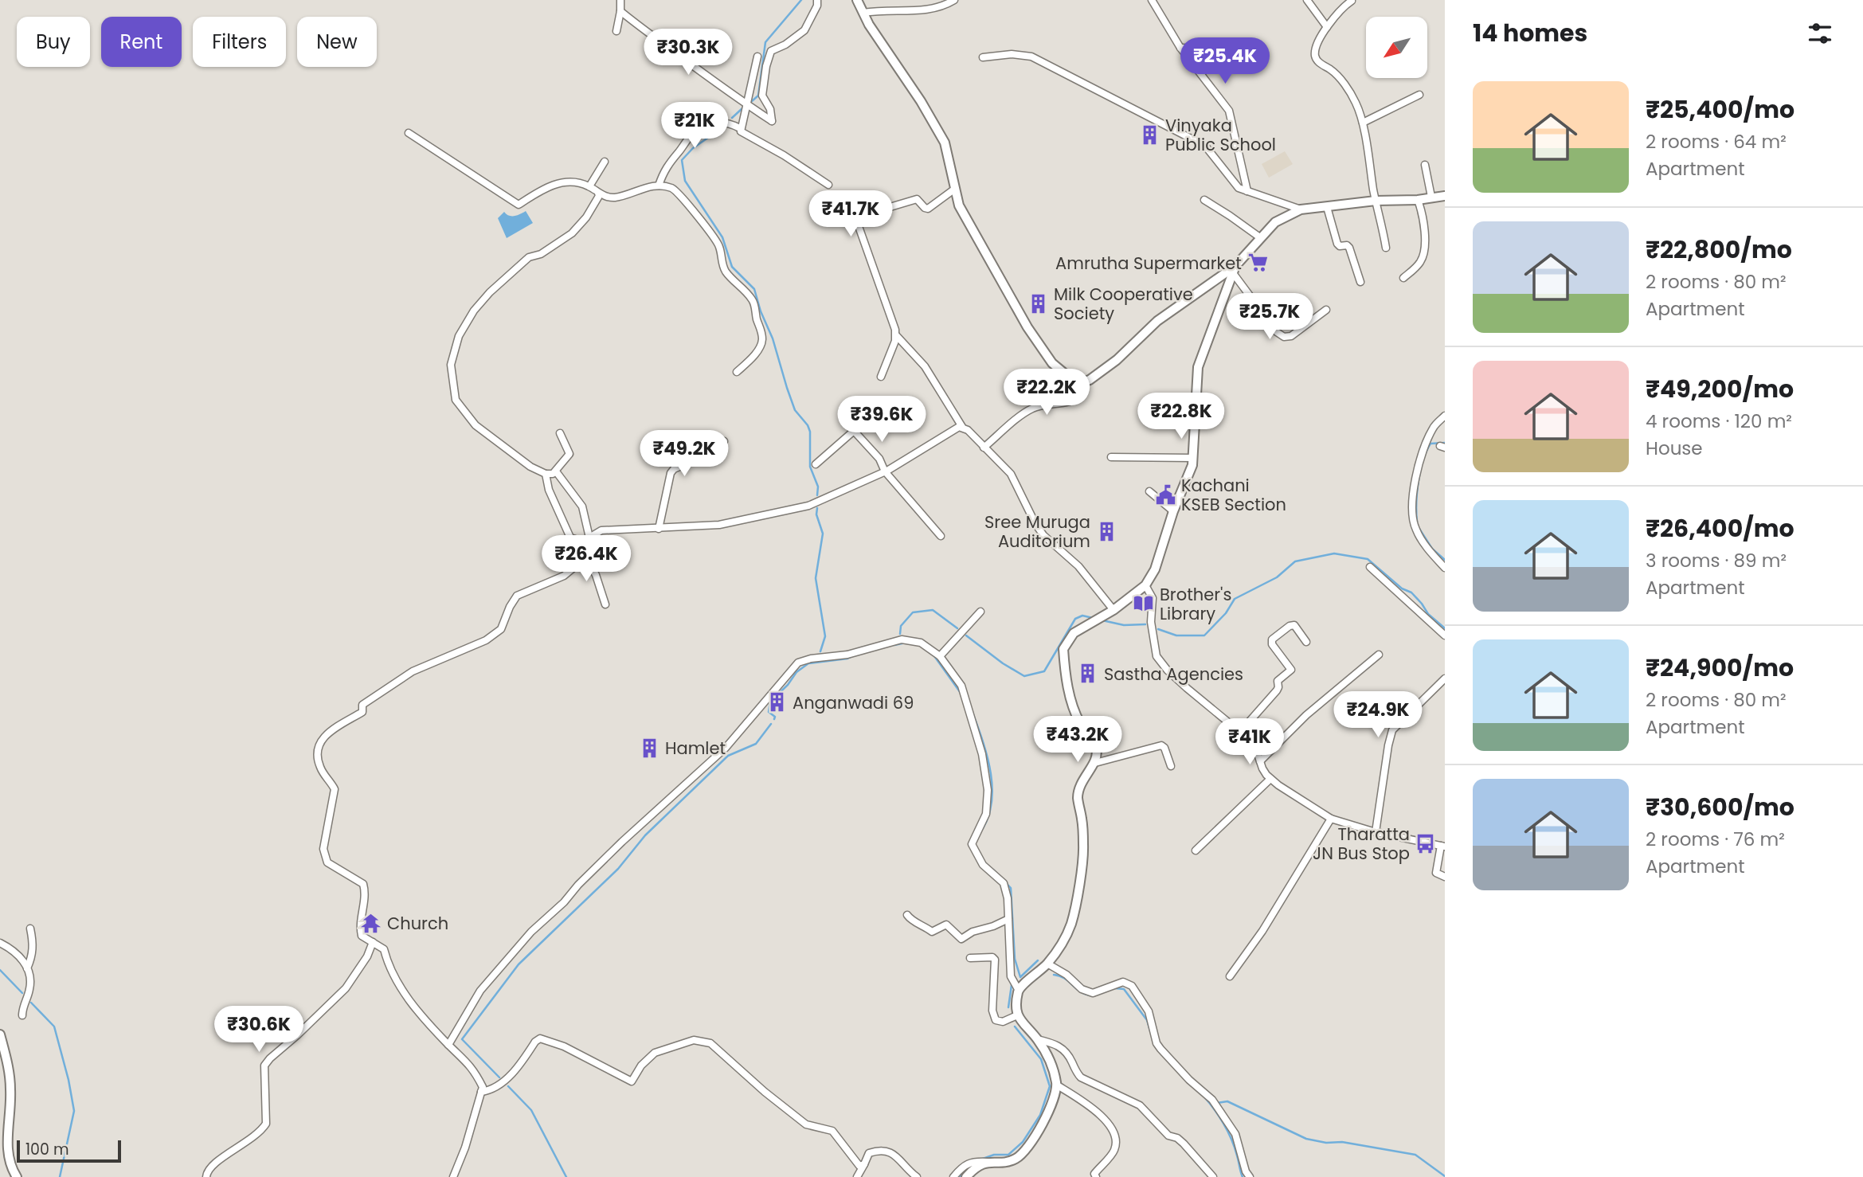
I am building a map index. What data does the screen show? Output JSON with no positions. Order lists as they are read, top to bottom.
{
  "places": {
    "building": [
      "Vinyaka Public School",
      "Milk Cooperative Society",
      "Sree Muruga Auditorium",
      "Sastha Agencies",
      "Anganwadi 69",
      "Hamlet"
    ],
    "supermarket": ["Amrutha Supermarket"],
    "public building": ["Kachani KSEB Section"],
    "library": ["Brother's Library"],
    "bus stop": ["Tharatta JN Bus Stop"],
    "temple": ["Church"]
  },
  "scale_bar": "100 m",
  "north": "bottom left",
  "page": {
    "heading": "14 homes",
    "chip": [
      "Buy",
      "Rent",
      "Filters",
      "New"
    ],
    "price": [
      "₹30.3K",
      "₹25.4K",
      "₹21K",
      "₹41.7K",
      "₹25.7K",
      "₹22.2K",
      "₹22.8K",
      "₹39.6K",
      "₹49.2K",
      "₹26.4K",
      "₹24.9K",
      "₹43.2K",
      "₹41K",
      "₹30.6K"
    ],
    "list": [
      {
        "name": "₹25,400/mo",
        "note": "2 rooms · 64 m² · Apartment"
      },
      {
        "name": "₹22,800/mo",
        "note": "2 rooms · 80 m² · Apartment"
      },
      {
        "name": "₹49,200/mo",
        "note": "4 rooms · 120 m² · House"
      },
      {
        "name": "₹26,400/mo",
        "note": "3 rooms · 89 m² · Apartment"
      },
      {
        "name": "₹24,900/mo",
        "note": "2 rooms · 80 m² · Apartment"
      },
      {
        "name": "₹30,600/mo",
        "note": "2 rooms · 76 m² · Apartment"
      }
    ],
    "scale": "100 m"
  }
}
